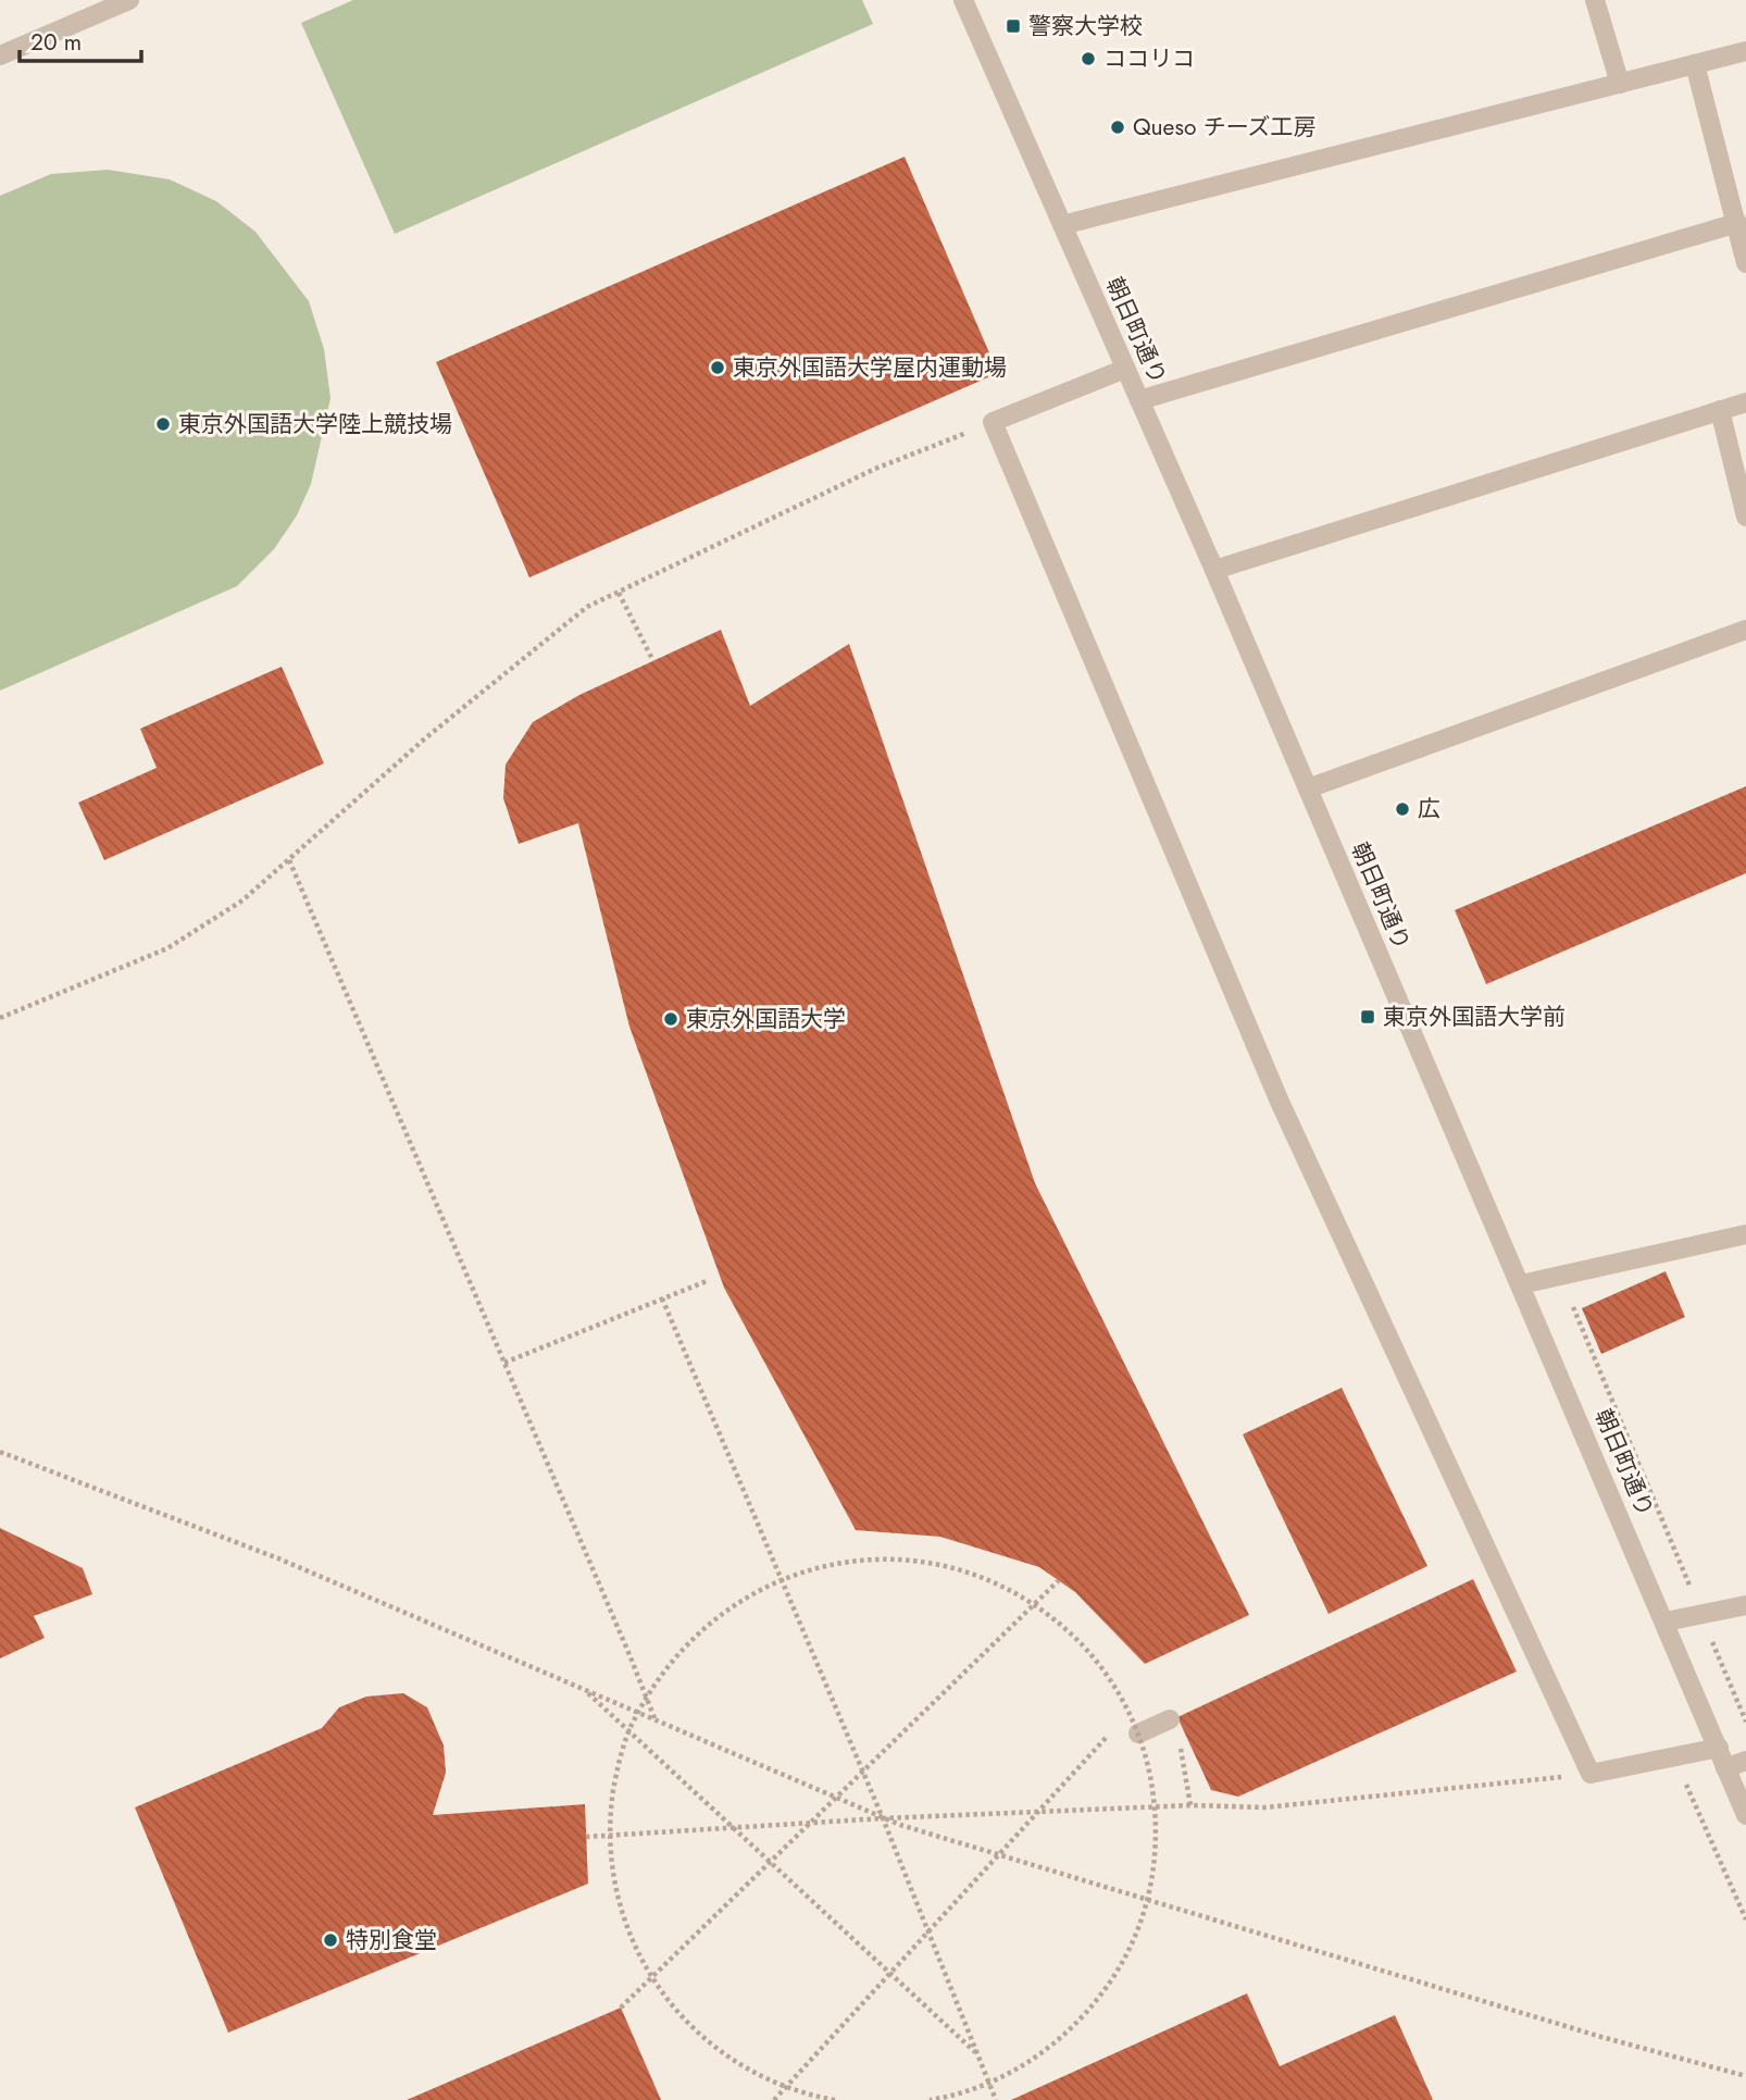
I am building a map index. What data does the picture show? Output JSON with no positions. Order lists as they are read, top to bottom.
{
  "streets": {
    "street": ["朝日町通り"]
  },
  "places": {
    "transit": ["警察大学校", "東京外国語大学前"],
    "other": [
      "ココリコ",
      "Queso チーズ工房",
      "東京外国語大学屋内運動場",
      "東京外国語大学陸上競技場",
      "広",
      "東京外国語大学",
      "特別食堂"
    ]
  },
  "scale_bar": "20 m"
}
